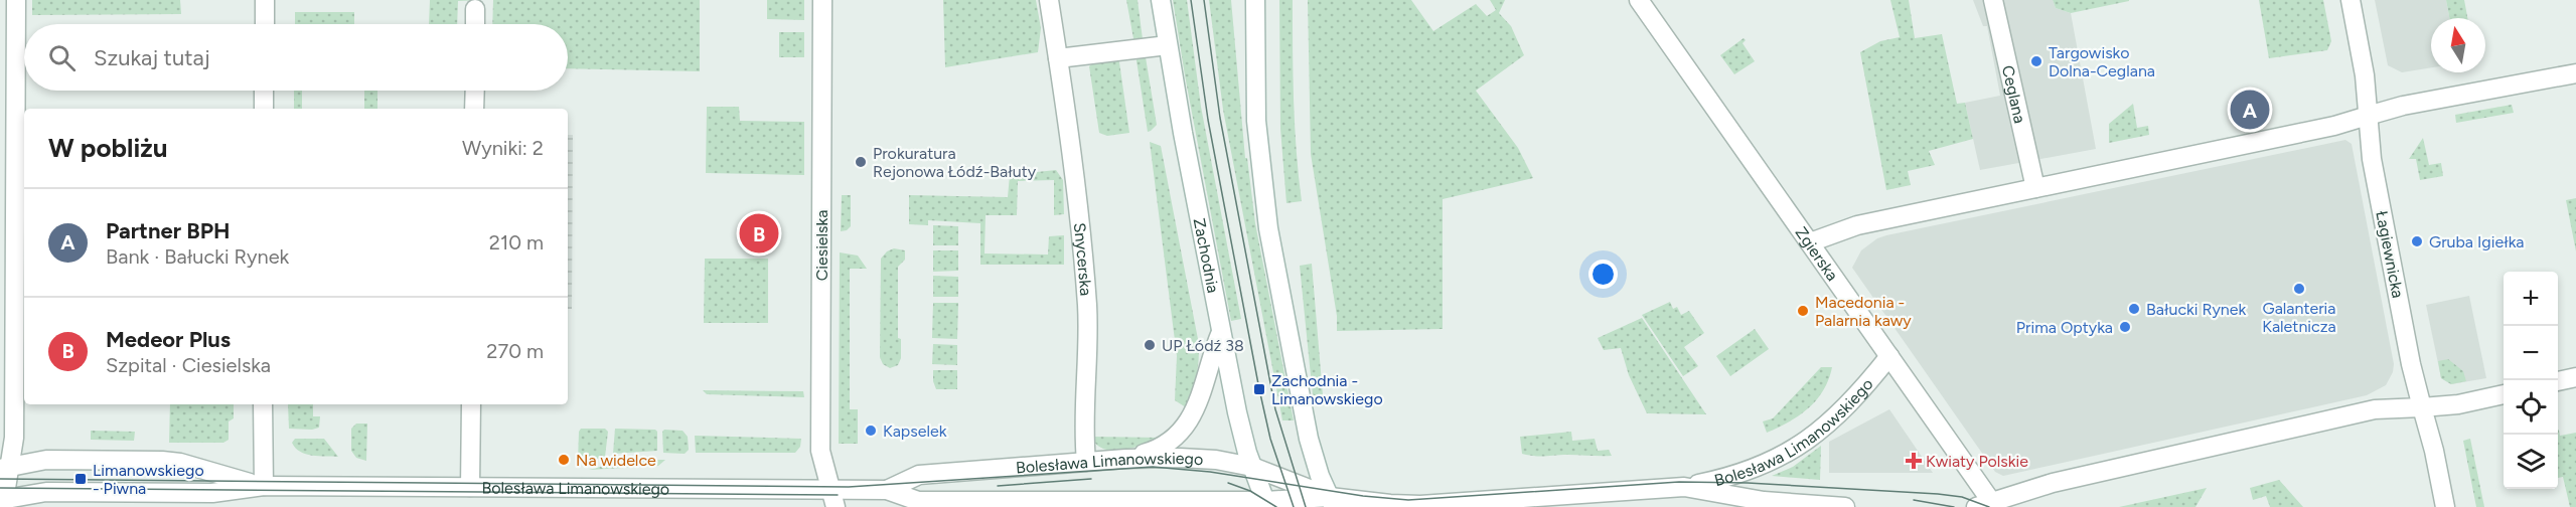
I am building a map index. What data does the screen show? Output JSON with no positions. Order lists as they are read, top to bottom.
{
  "streets": {
    "street": [
      "Ceglana",
      "Ciesielska",
      "Zgierska",
      "Łagiewnicka",
      "Zachodnia",
      "Snycerska",
      "Bolesława Limanowskiego"
    ]
  },
  "crossings": [
    ["Ciesielska", "Bolesława Limanowskiego"],
    ["Zgierska", "Bolesława Limanowskiego"],
    ["Zachodnia", "Bolesława Limanowskiego"],
    ["Snycerska", "Bolesława Limanowskiego"]
  ],
  "places": {
    "other": [
      "Targowisko Dolna-Ceglana",
      "Prokuratura Rejonowa Łódź-Bałuty",
      "Gruba Igiełka",
      "Galanteria Kaletnicza",
      "Bałucki Rynek",
      "Macedonia - Palarnia kawy",
      "Prima Optyka",
      "UP Łódź 38",
      "Kapselek",
      "Na widelce"
    ],
    "transit": ["Zachodnia - Limanowskiego", "Limanowskiego - Piwna"],
    "health": ["Kwiaty Polskie"]
  },
  "north": "top",
  "page": {
    "search": "Szukaj tutaj",
    "pins": ["A", "B"],
    "heading": ["W pobliżu", "Wyniki: 2"],
    "list": [
      {
        "mark": "A",
        "name": "Partner BPH",
        "note": "Bank · Bałucki Rynek",
        "value": "210 m"
      },
      {
        "mark": "B",
        "name": "Medeor Plus",
        "note": "Szpital · Ciesielska",
        "value": "270 m"
      }
    ],
    "map_buttons": ["+", "−"]
  }
}
